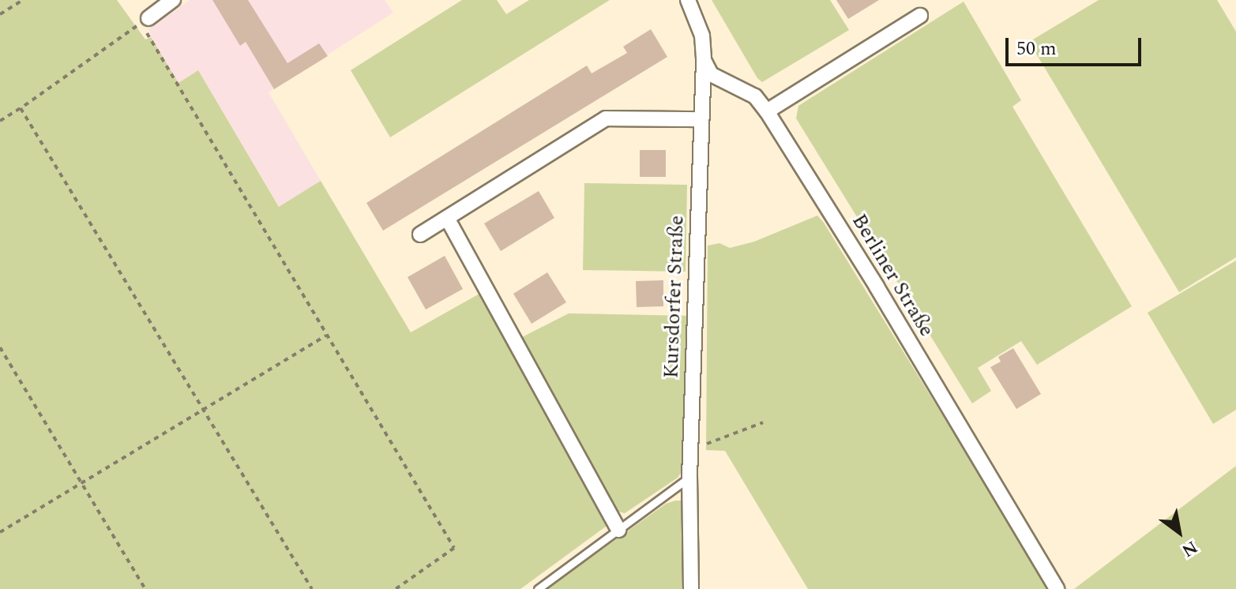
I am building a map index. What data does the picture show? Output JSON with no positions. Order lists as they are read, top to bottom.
{
  "streets": {
    "street": ["Berliner Straße", "Kursdorfer Straße"]
  },
  "crossings": [
    ["Berliner Straße", "Kursdorfer Straße"]
  ],
  "scale_bar": "50 m",
  "north": "bottom right"
}
